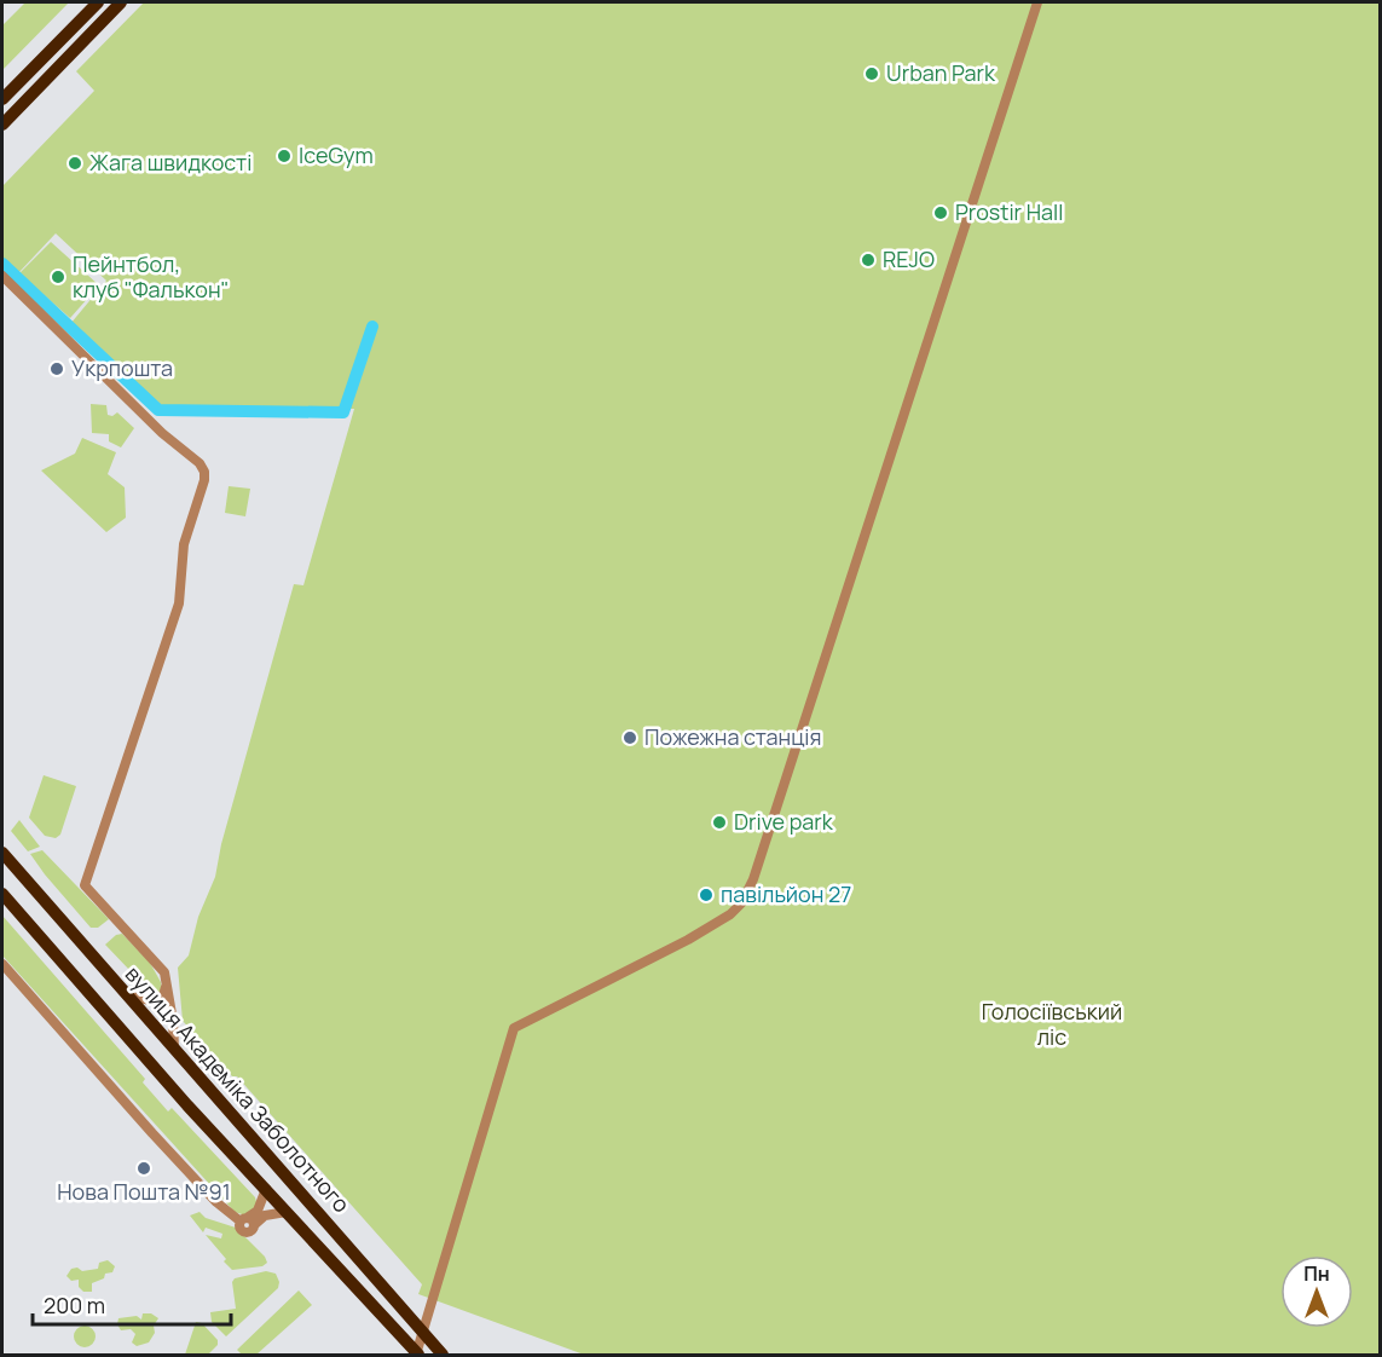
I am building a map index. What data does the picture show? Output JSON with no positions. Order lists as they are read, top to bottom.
{
  "streets": {
    "highway": ["вулиця Академіка Заболотного"]
  },
  "parks": ["Голосіївський ліс"],
  "places": [
    "Urban Park",
    "IceGym",
    "Жага швидкості",
    "Prostir Hall",
    "REJO",
    "Пейнтбол, клуб \"Фалькон\"",
    "Укрпошта",
    "Пожежна станція",
    "Drive park",
    "павільйон 27",
    "Нова Пошта №91"
  ],
  "scale_bar": "200 m",
  "north": "top"
}
